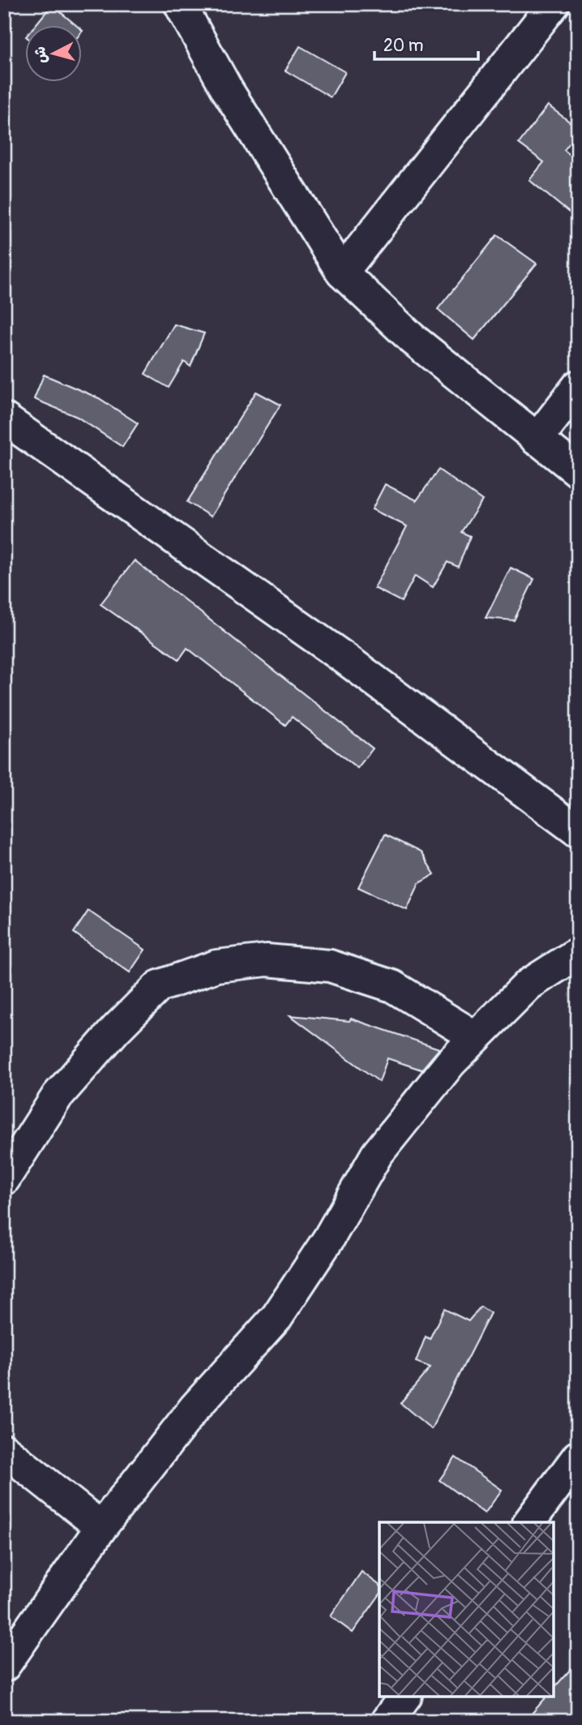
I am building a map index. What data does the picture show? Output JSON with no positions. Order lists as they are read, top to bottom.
{
  "scale_bar": "20 m",
  "north": "left"
}
